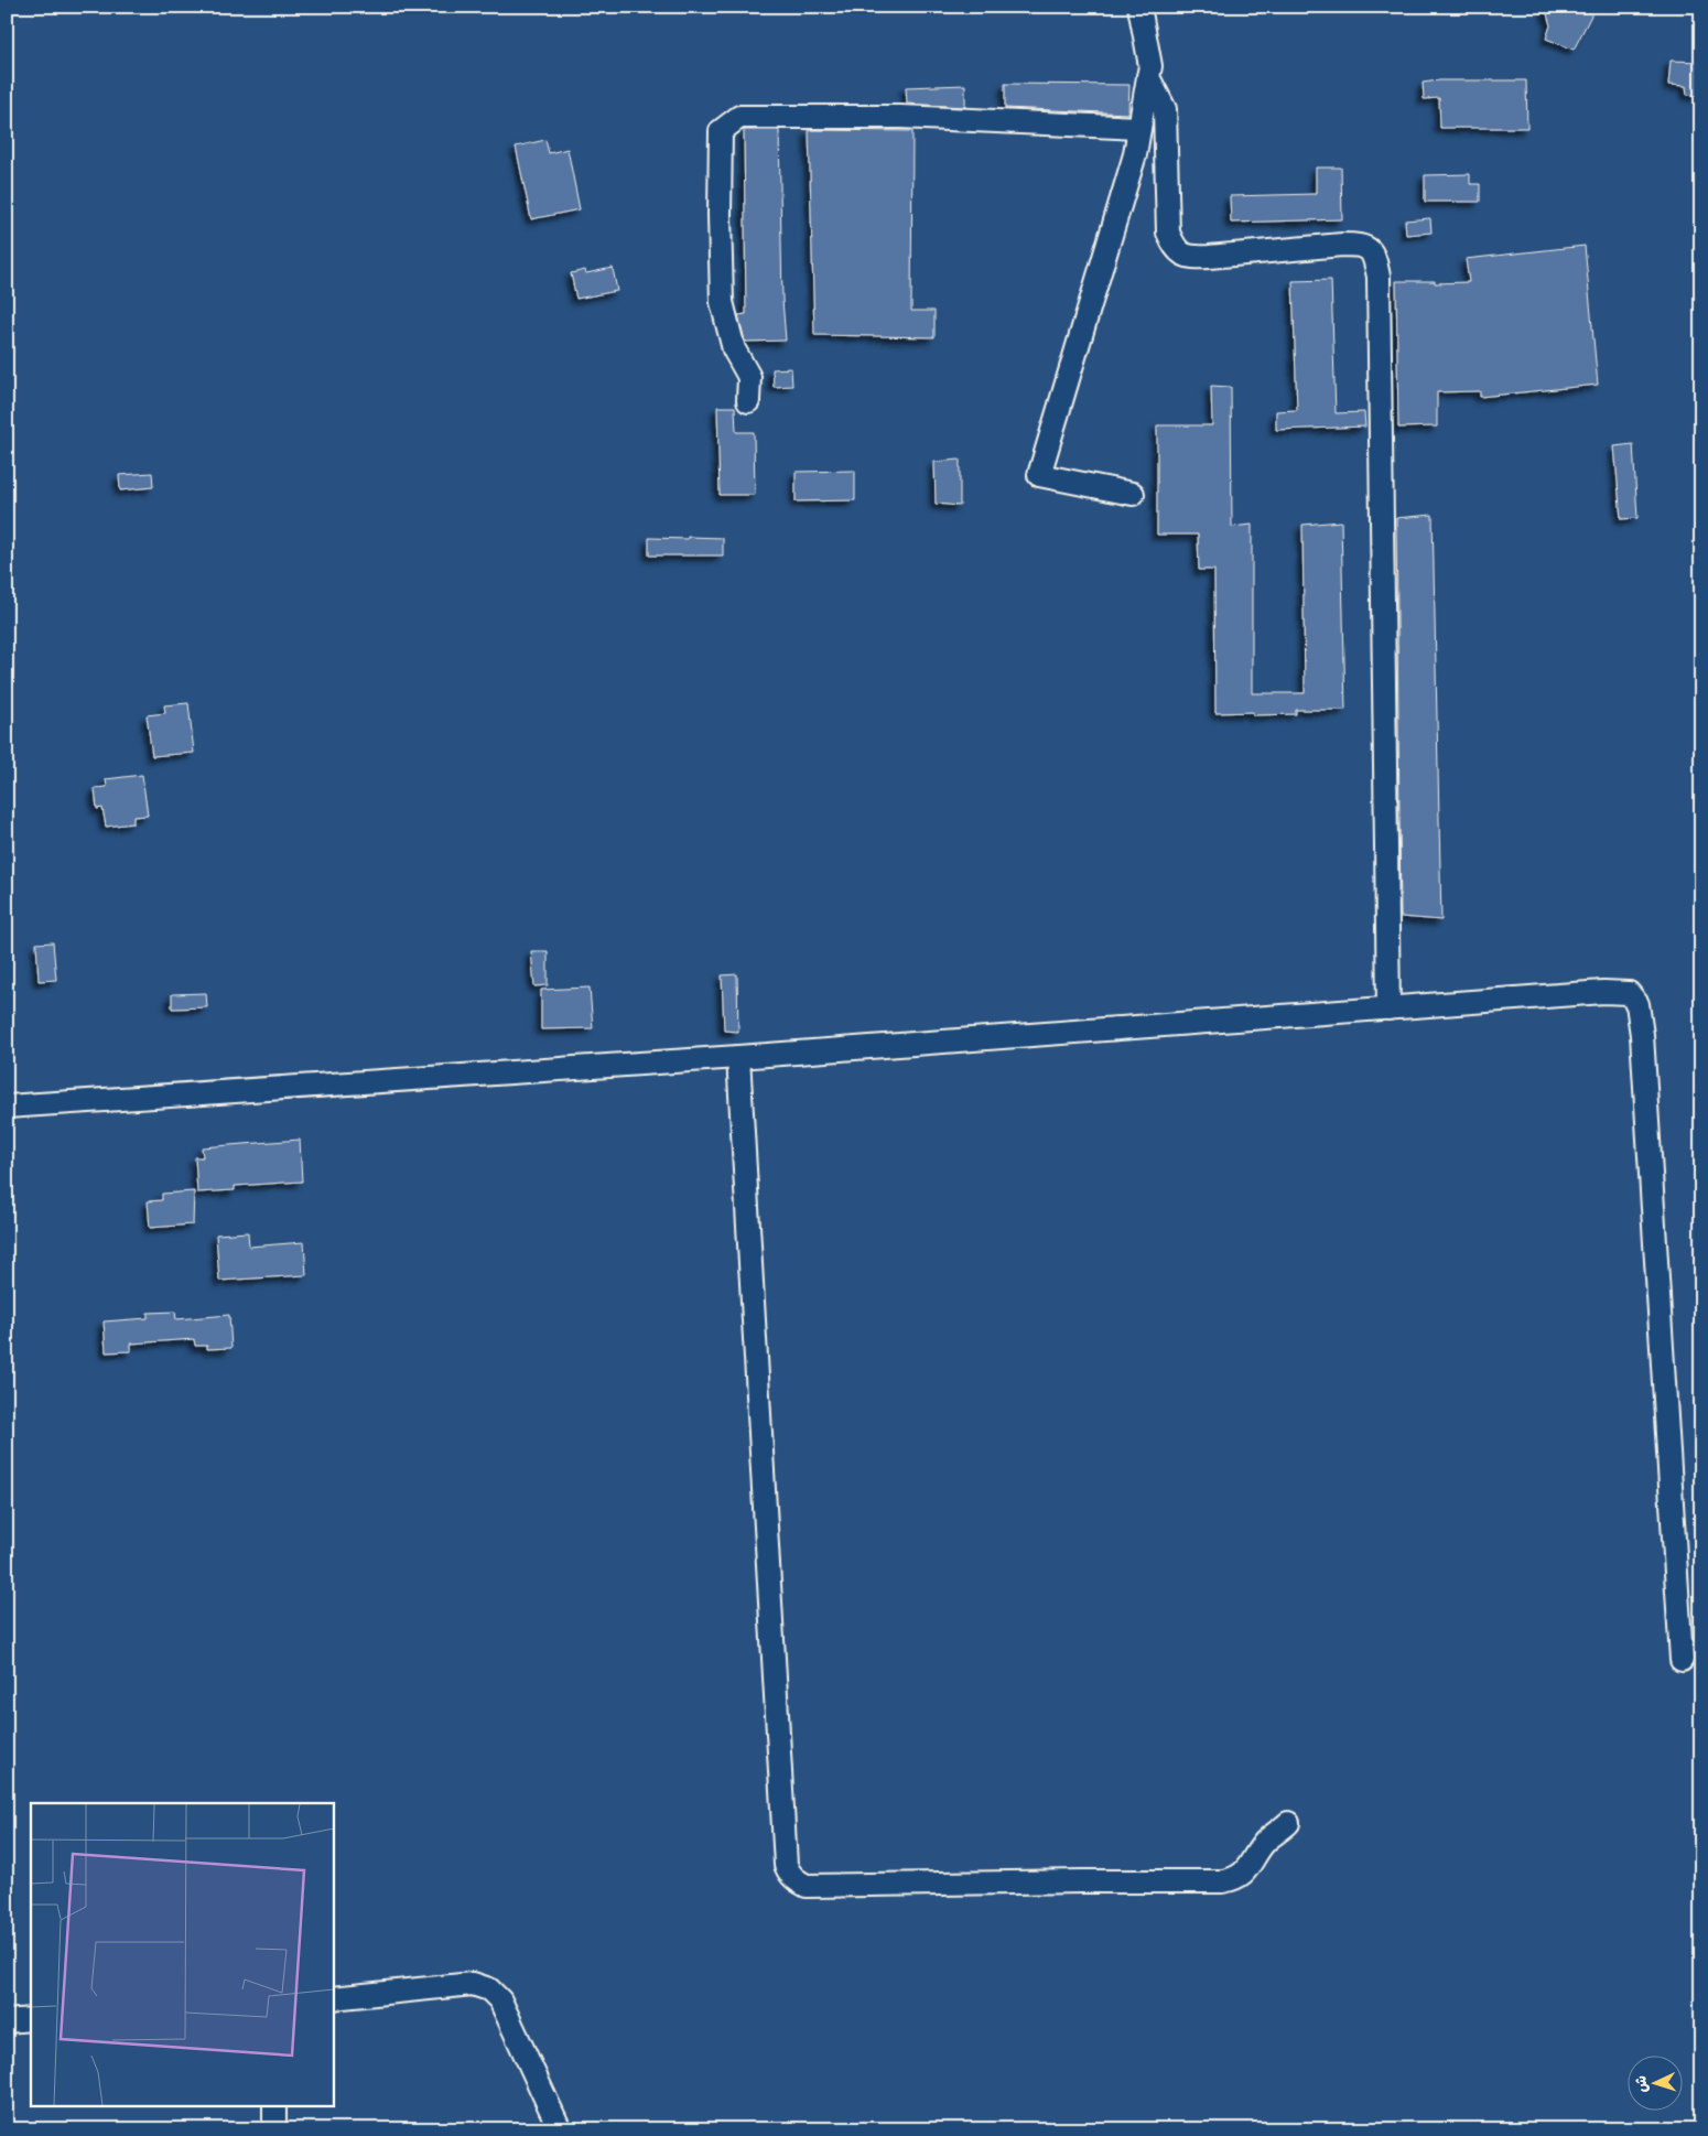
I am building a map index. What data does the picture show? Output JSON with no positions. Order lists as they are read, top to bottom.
{
  "north": "left"
}
